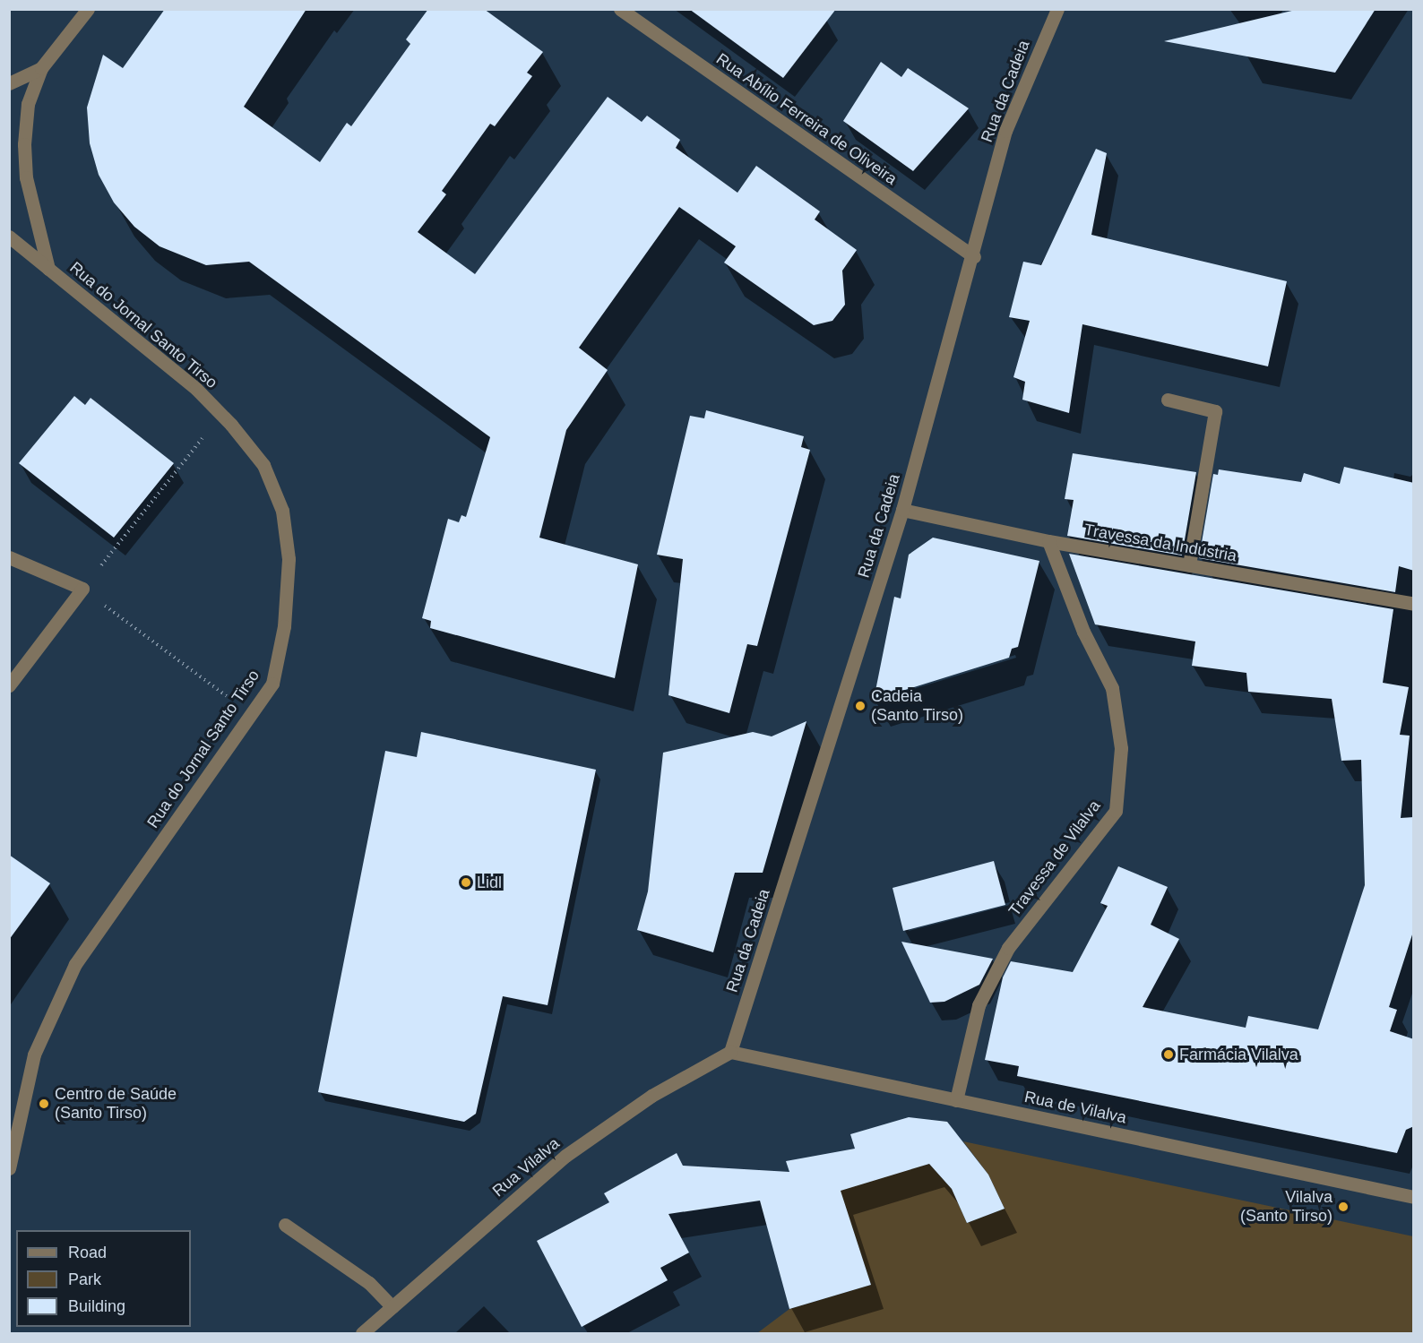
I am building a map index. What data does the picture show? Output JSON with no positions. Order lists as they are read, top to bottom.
{
  "streets": {
    "street": [
      "Rua da Cadeia",
      "Rua Abílio Ferreira de Oliveira",
      "Rua do Jornal Santo Tirso",
      "Travessa da Indústria",
      "Travessa de Vilalva",
      "Rua de Vilalva",
      "Rua Vilalva"
    ]
  },
  "crossings": [
    ["Rua da Cadeia", "Rua Abílio Ferreira de Oliveira"],
    ["Rua da Cadeia", "Travessa da Indústria"],
    ["Rua da Cadeia", "Rua de Vilalva"],
    ["Rua da Cadeia", "Rua Vilalva"],
    ["Travessa da Indústria", "Travessa de Vilalva"],
    ["Travessa de Vilalva", "Rua de Vilalva"],
    ["Rua de Vilalva", "Rua Vilalva"]
  ],
  "places": [
    "Cadeia (Santo Tirso)",
    "Lidl",
    "Farmácia Vilalva",
    "Centro de Saúde (Santo Tirso)",
    "Vilalva (Santo Tirso)"
  ],
  "legend": ["Road", "Park", "Building"]
}
